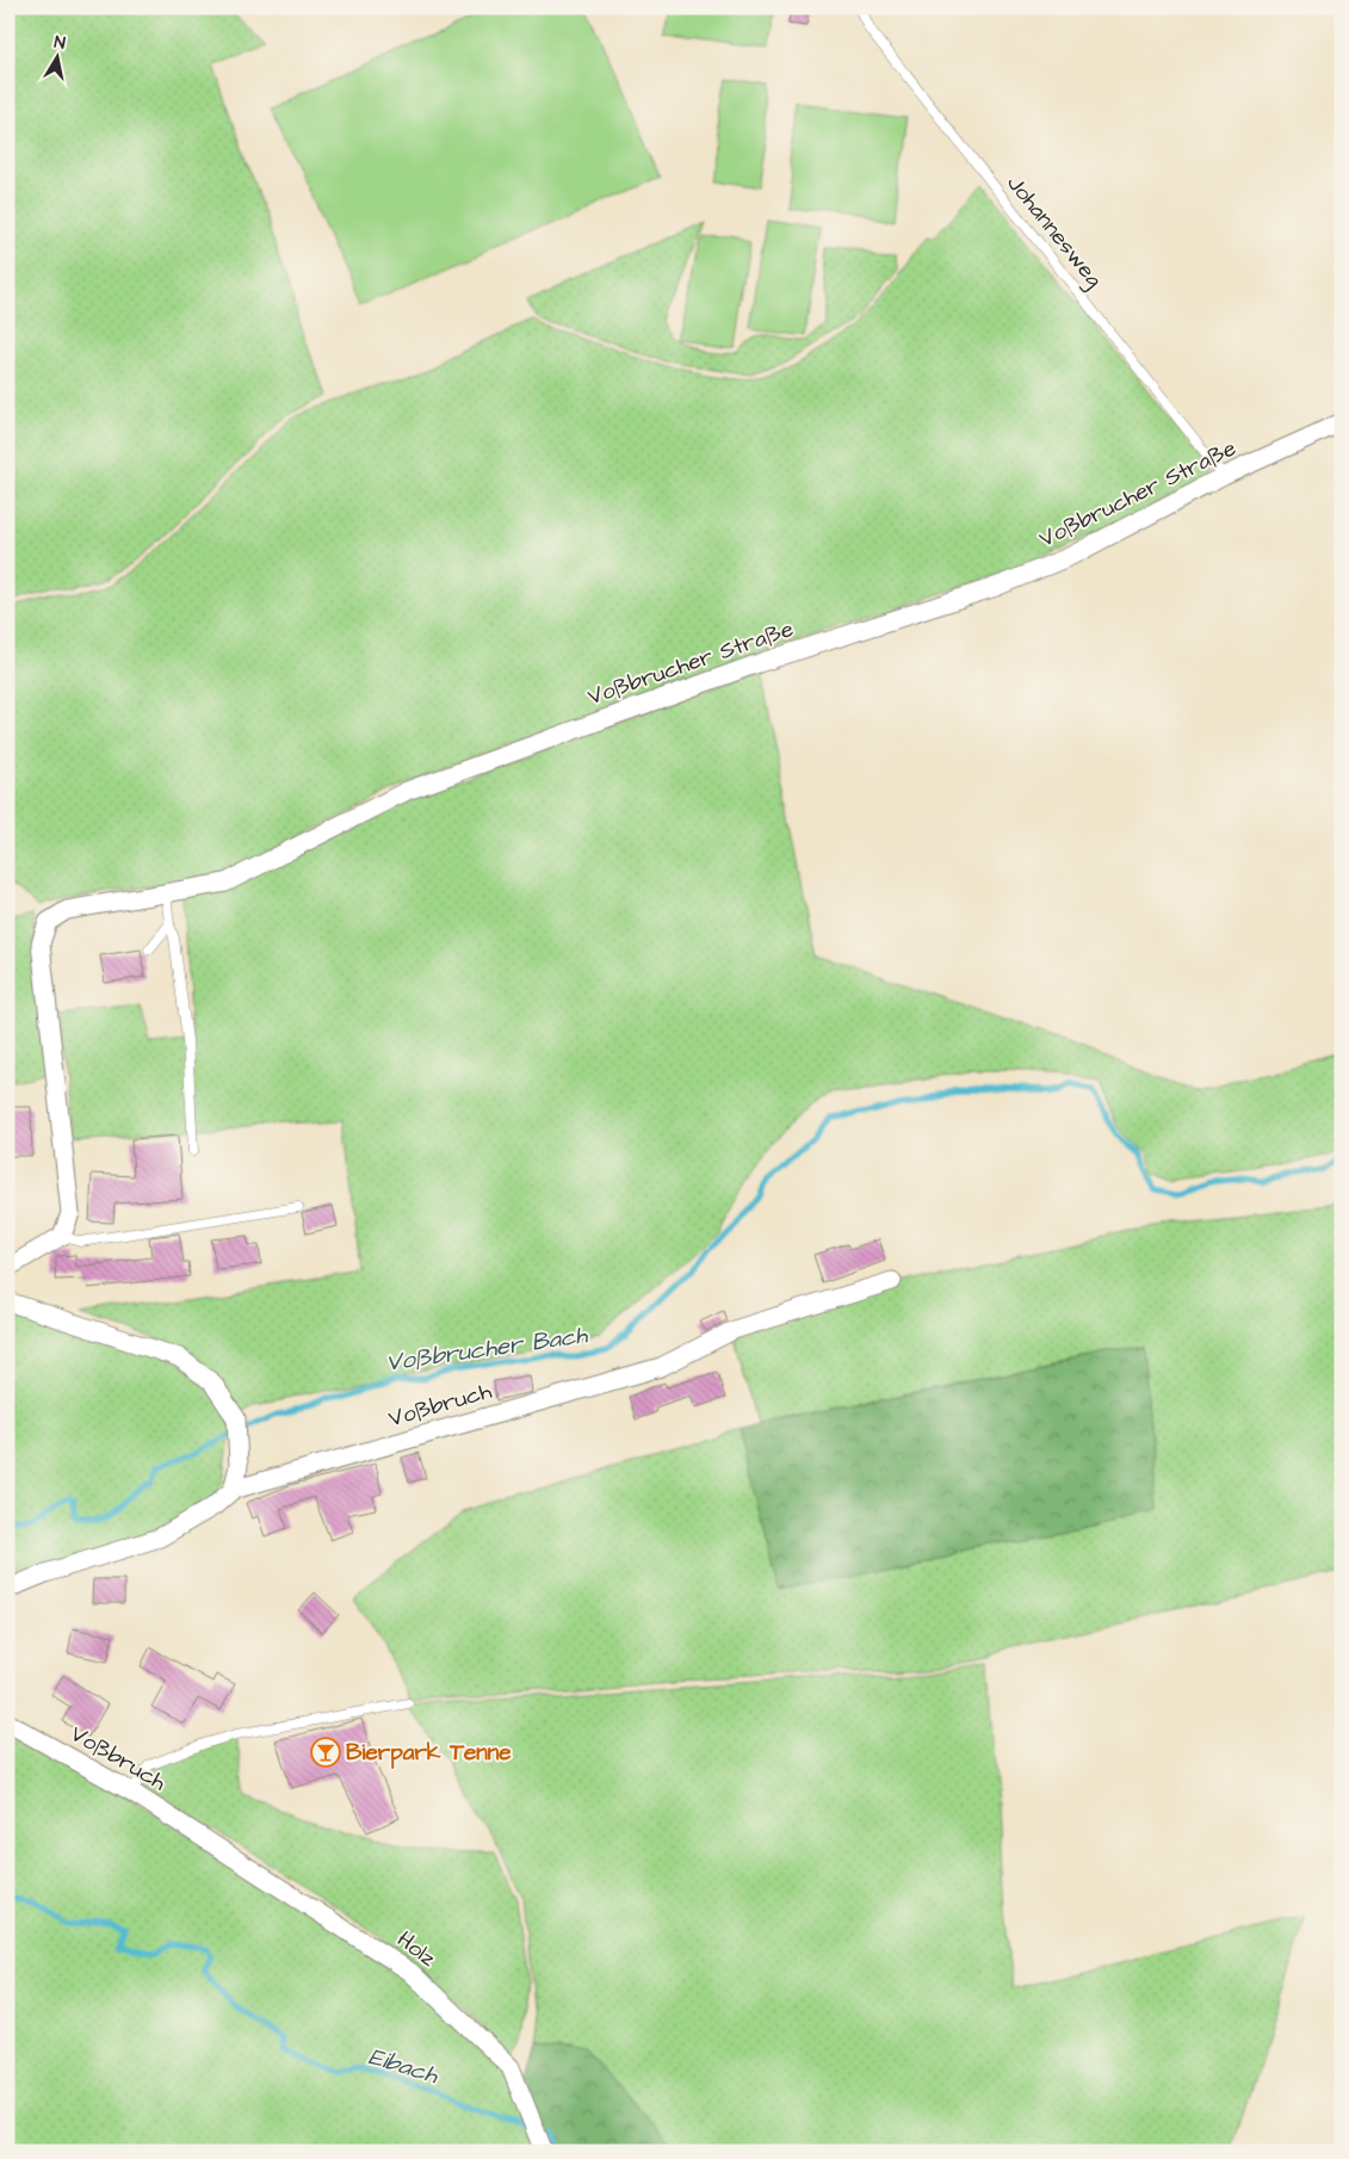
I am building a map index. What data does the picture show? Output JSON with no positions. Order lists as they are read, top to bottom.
{
  "streets": {
    "street": ["Voßbrucher Straße", "Voßbruch", "Holz"],
    "lane": ["Johannesweg"]
  },
  "crossings": [
    ["Johannesweg", "Voßbrucher Straße"],
    ["Voßbruch", "Holz"]
  ],
  "water": ["Voßbrucher Bach", "Eibach"],
  "places": {
    "bar": ["Bierpark Tenne"]
  },
  "north": "top"
}
